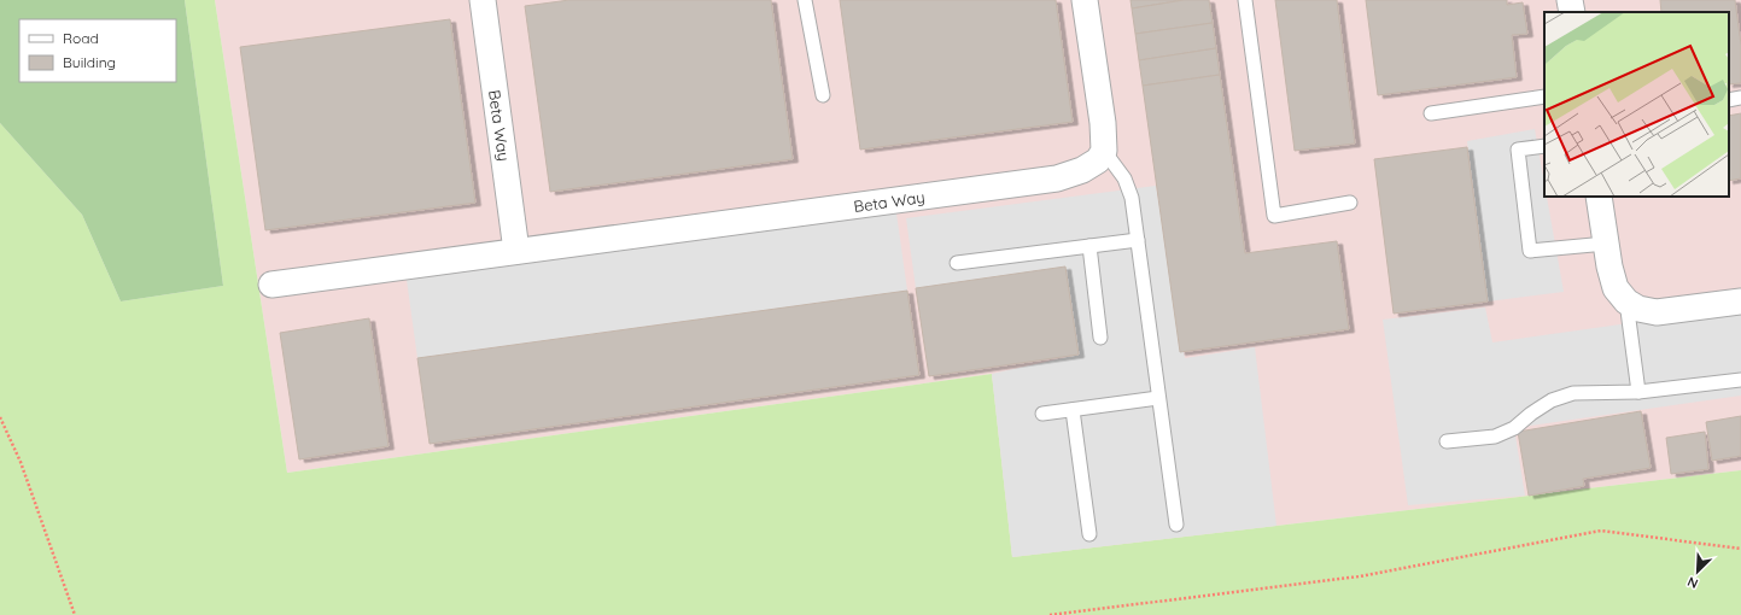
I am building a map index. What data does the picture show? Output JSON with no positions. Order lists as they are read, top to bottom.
{
  "streets": {
    "street": ["Beta Way"]
  },
  "legend": ["Road", "Building"],
  "north": "bottom left"
}
